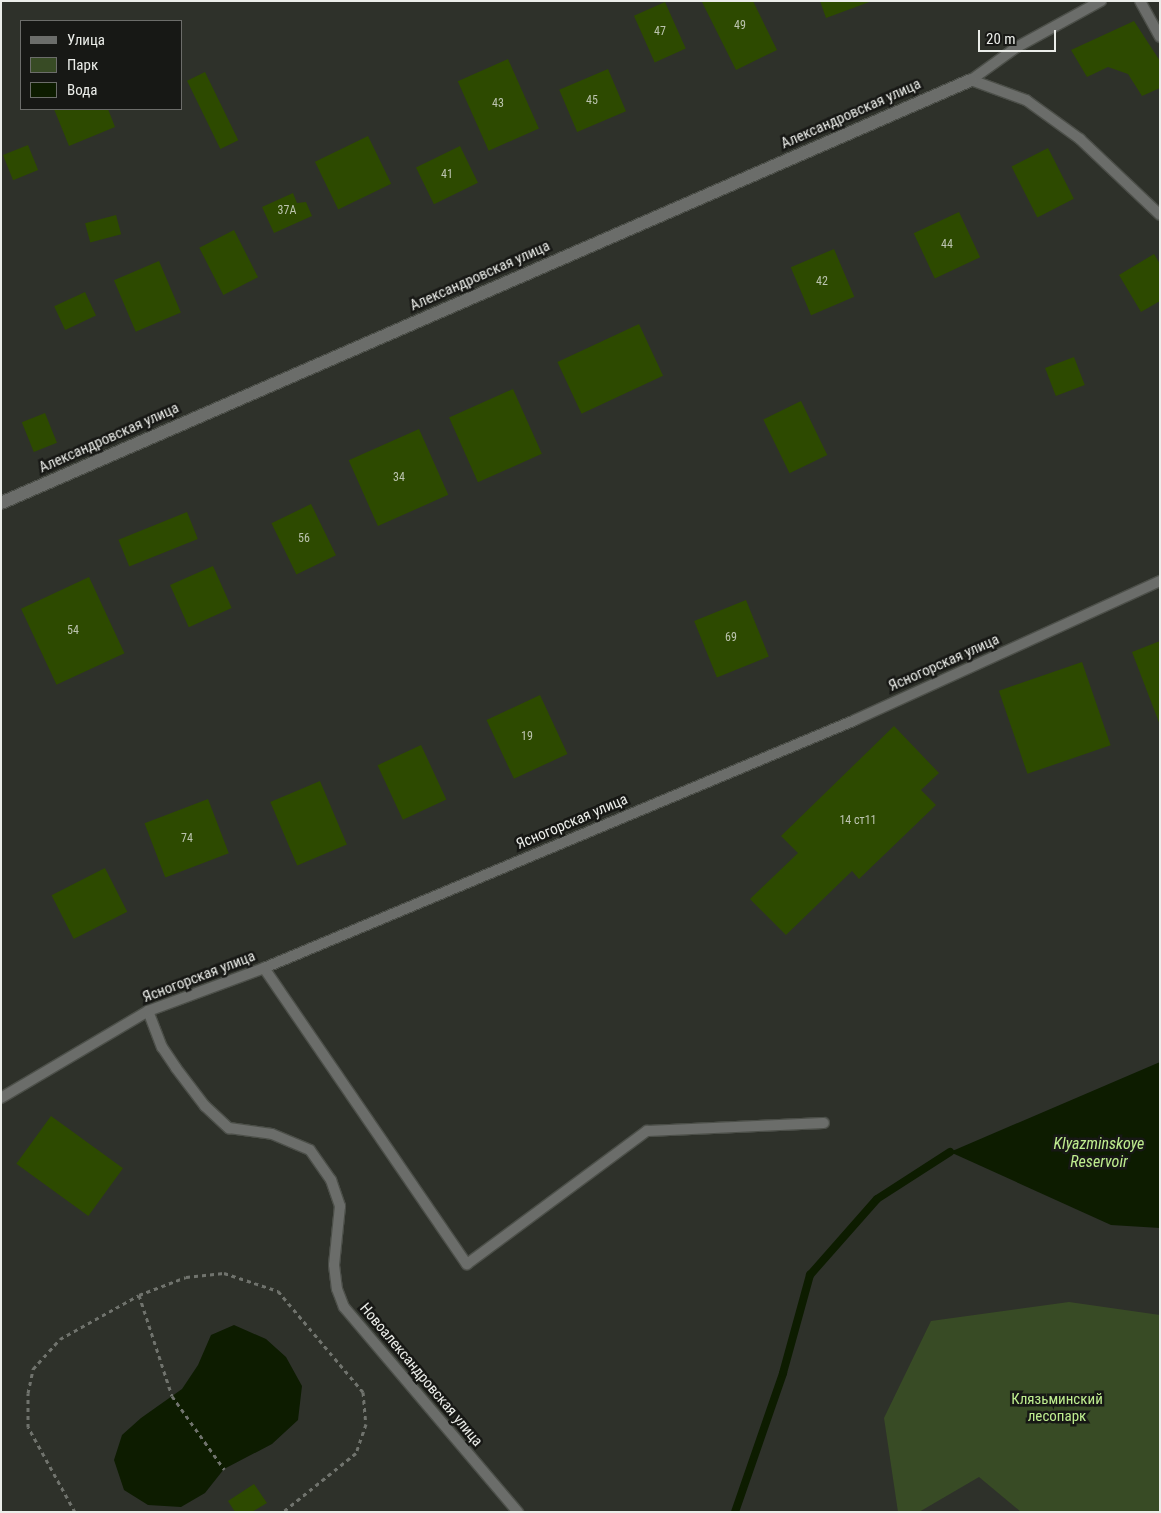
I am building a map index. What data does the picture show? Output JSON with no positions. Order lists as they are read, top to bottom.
{
  "streets": {
    "street": ["Александровская улица"],
    "lane": ["Ясногорская улица", "Новоалександровская улица"]
  },
  "crossings": [
    ["Ясногорская улица", "Новоалександровская улица"]
  ],
  "water": ["Klyazminskoye Reservoir"],
  "parks": ["Клязьминский лесопарк"],
  "house_numbers": [
    "49",
    "47",
    "45",
    "43",
    "41",
    "37А",
    "44",
    "42",
    "34",
    "56",
    "54",
    "69",
    "19",
    "14 ст11",
    "74"
  ],
  "legend": ["Улица", "Парк", "Вода"],
  "scale_bar": "20 m"
}
